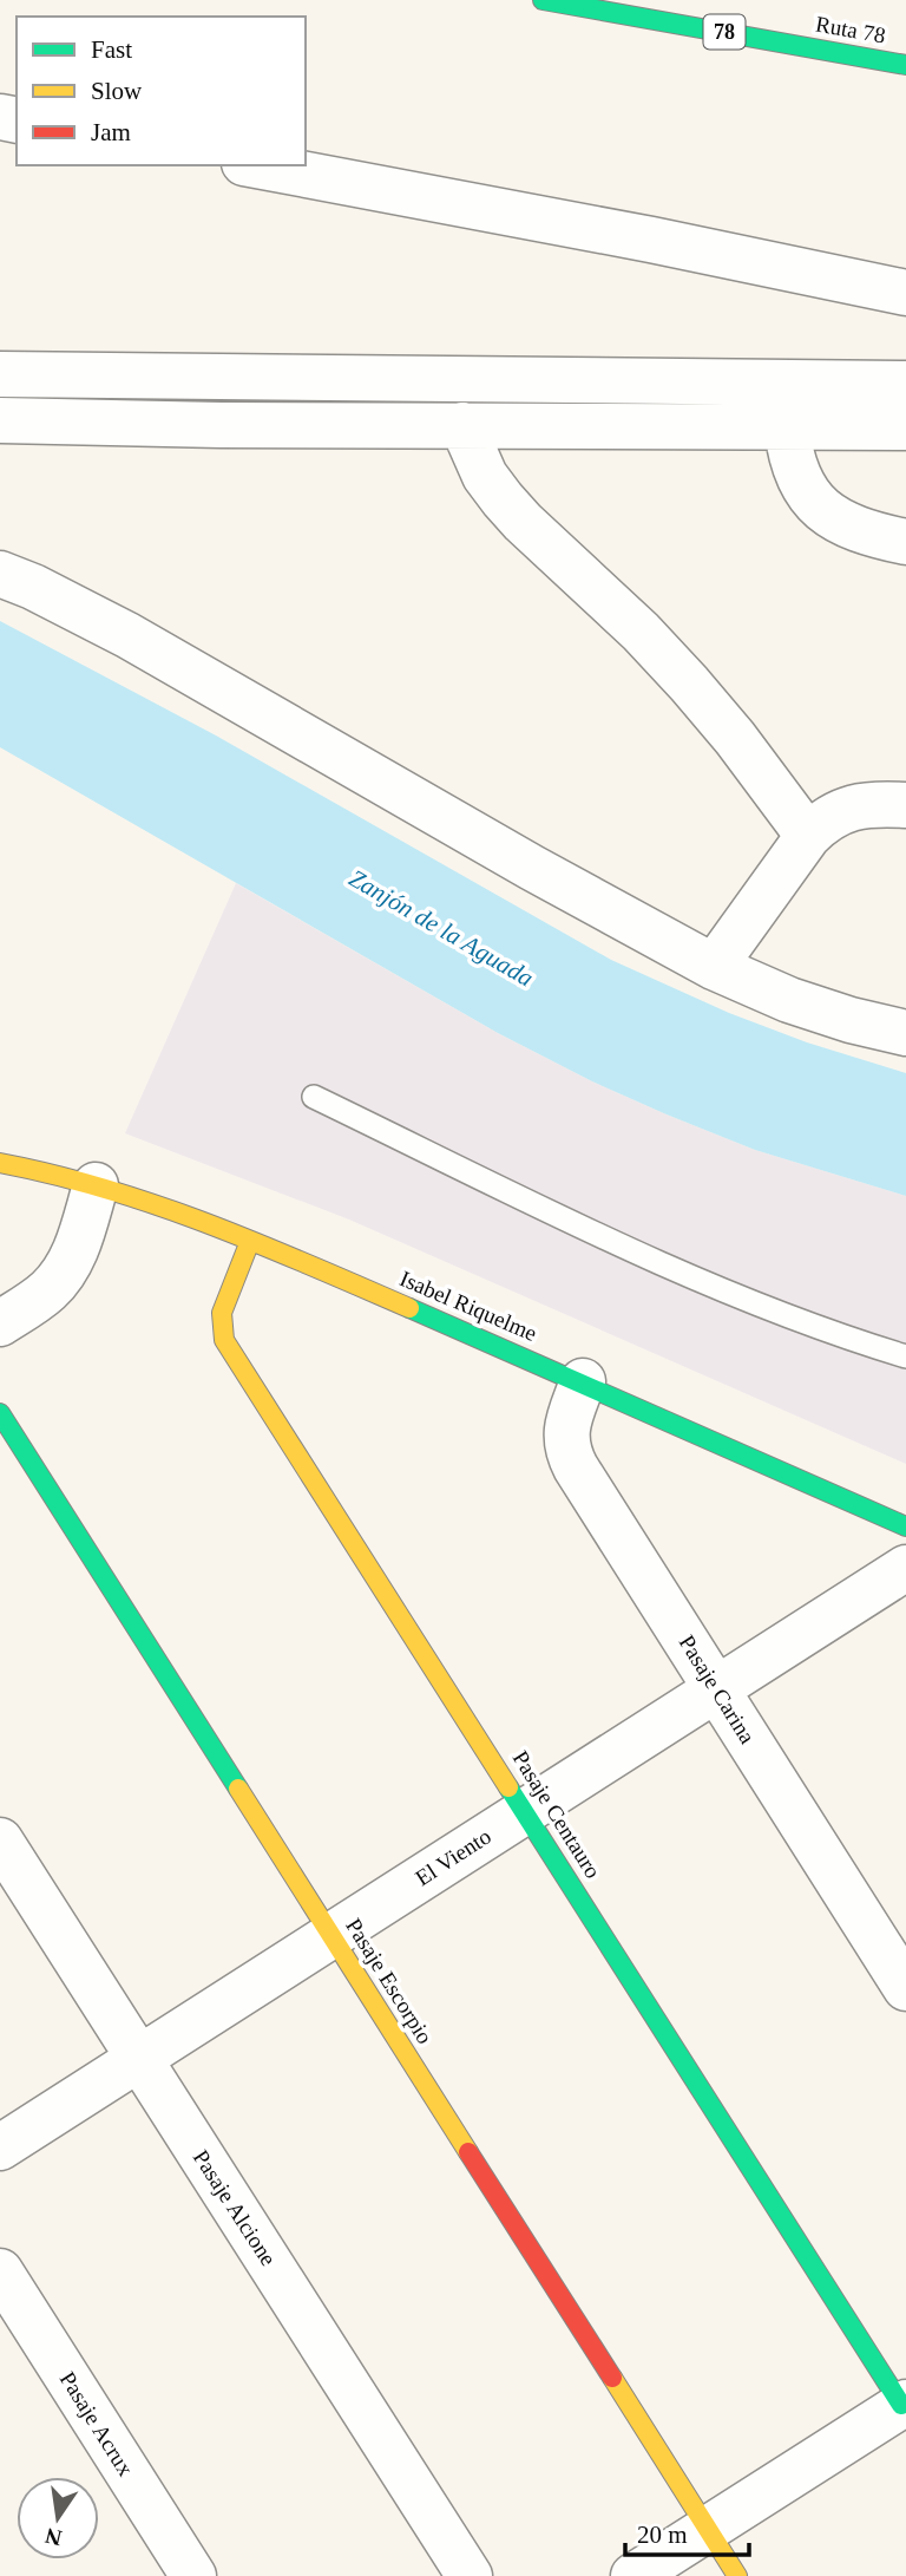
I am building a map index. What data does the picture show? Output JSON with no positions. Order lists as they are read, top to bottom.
{
  "streets": {
    "main road": [
      "Ruta 78",
      "78",
      "Isabel Riquelme",
      "Pasaje Centauro",
      "Pasaje Escorpio"
    ],
    "street": [
      "Pasaje Carina",
      "El Viento",
      "Pasaje Alcione",
      "Pasaje Acrux"
    ]
  },
  "crossings": [
    ["Isabel Riquelme", "Pasaje Carina"],
    ["Isabel Riquelme", "Pasaje Centauro"],
    ["Pasaje Carina", "El Viento"],
    ["Pasaje Centauro", "El Viento"],
    ["El Viento", "Pasaje Escorpio"],
    ["El Viento", "Pasaje Alcione"]
  ],
  "water": ["Zanjón de la Aguada"],
  "legend": ["Fast", "Slow", "Jam"],
  "scale_bar": "20 m",
  "north": "bottom"
}
